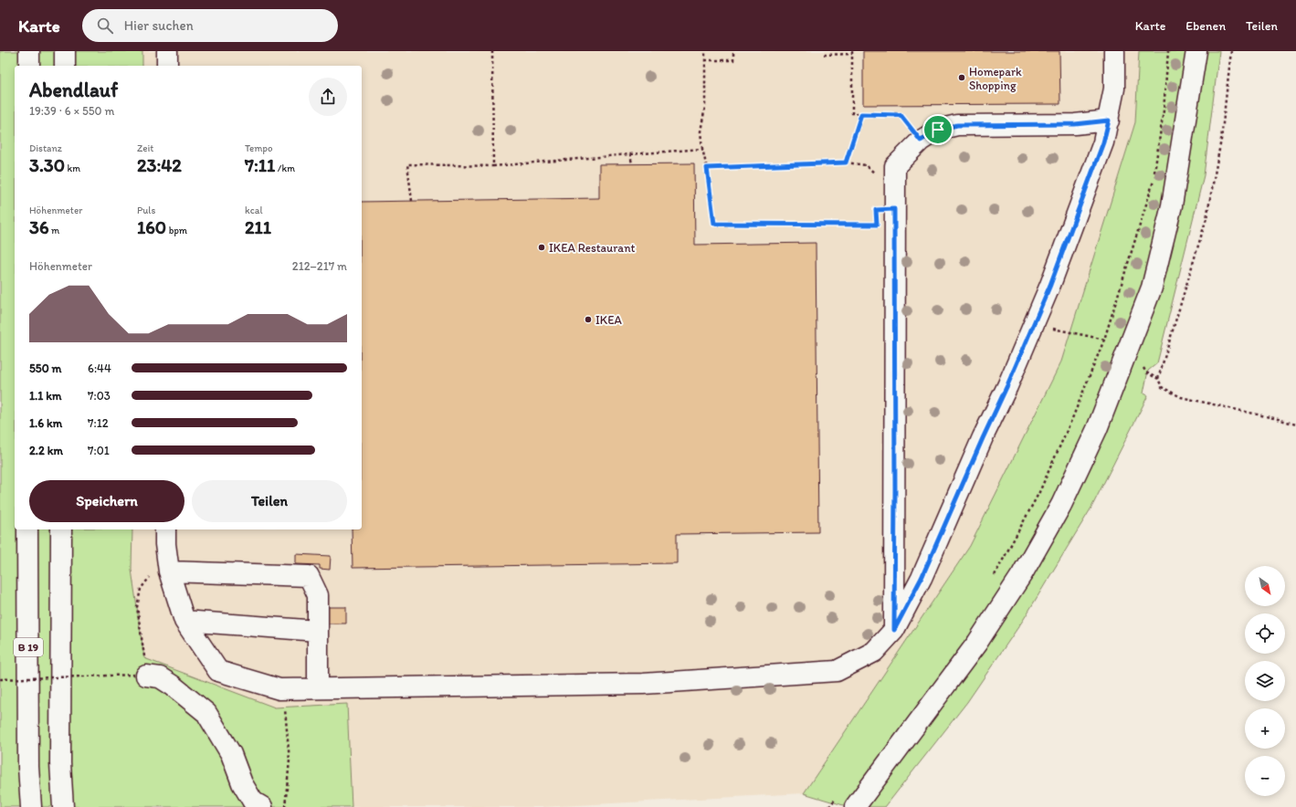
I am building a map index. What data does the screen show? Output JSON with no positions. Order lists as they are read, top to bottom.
{
  "streets": {
    "main road": ["B 19"]
  },
  "places": ["Homepark Shopping", "IKEA Restaurant", "IKEA"],
  "north": "bottom right",
  "page": {
    "header": "Karte",
    "search": "Hier suchen",
    "nav": ["Karte", "Ebenen", "Teilen"],
    "heading": ["Abendlauf", "19:39 · 6 × 550 m"],
    "stats": [
      ["Distanz", "3.30 km"],
      ["Zeit", "23:42"],
      ["Tempo", "7:11 /km"],
      ["Höhenmeter", "36 m"],
      ["Puls", "160 bpm"],
      ["kcal", "211"]
    ],
    "chart": ["Höhenmeter", "212–217 m"],
    "list": [
      {
        "name": "550 m",
        "note": "6:44"
      },
      {
        "name": "1.1 km",
        "note": "7:03"
      },
      {
        "name": "1.6 km",
        "note": "7:12"
      },
      {
        "name": "2.2 km",
        "note": "7:01"
      }
    ],
    "buttons": ["Speichern", "Teilen"],
    "map_buttons": ["+", "−"]
  }
}
